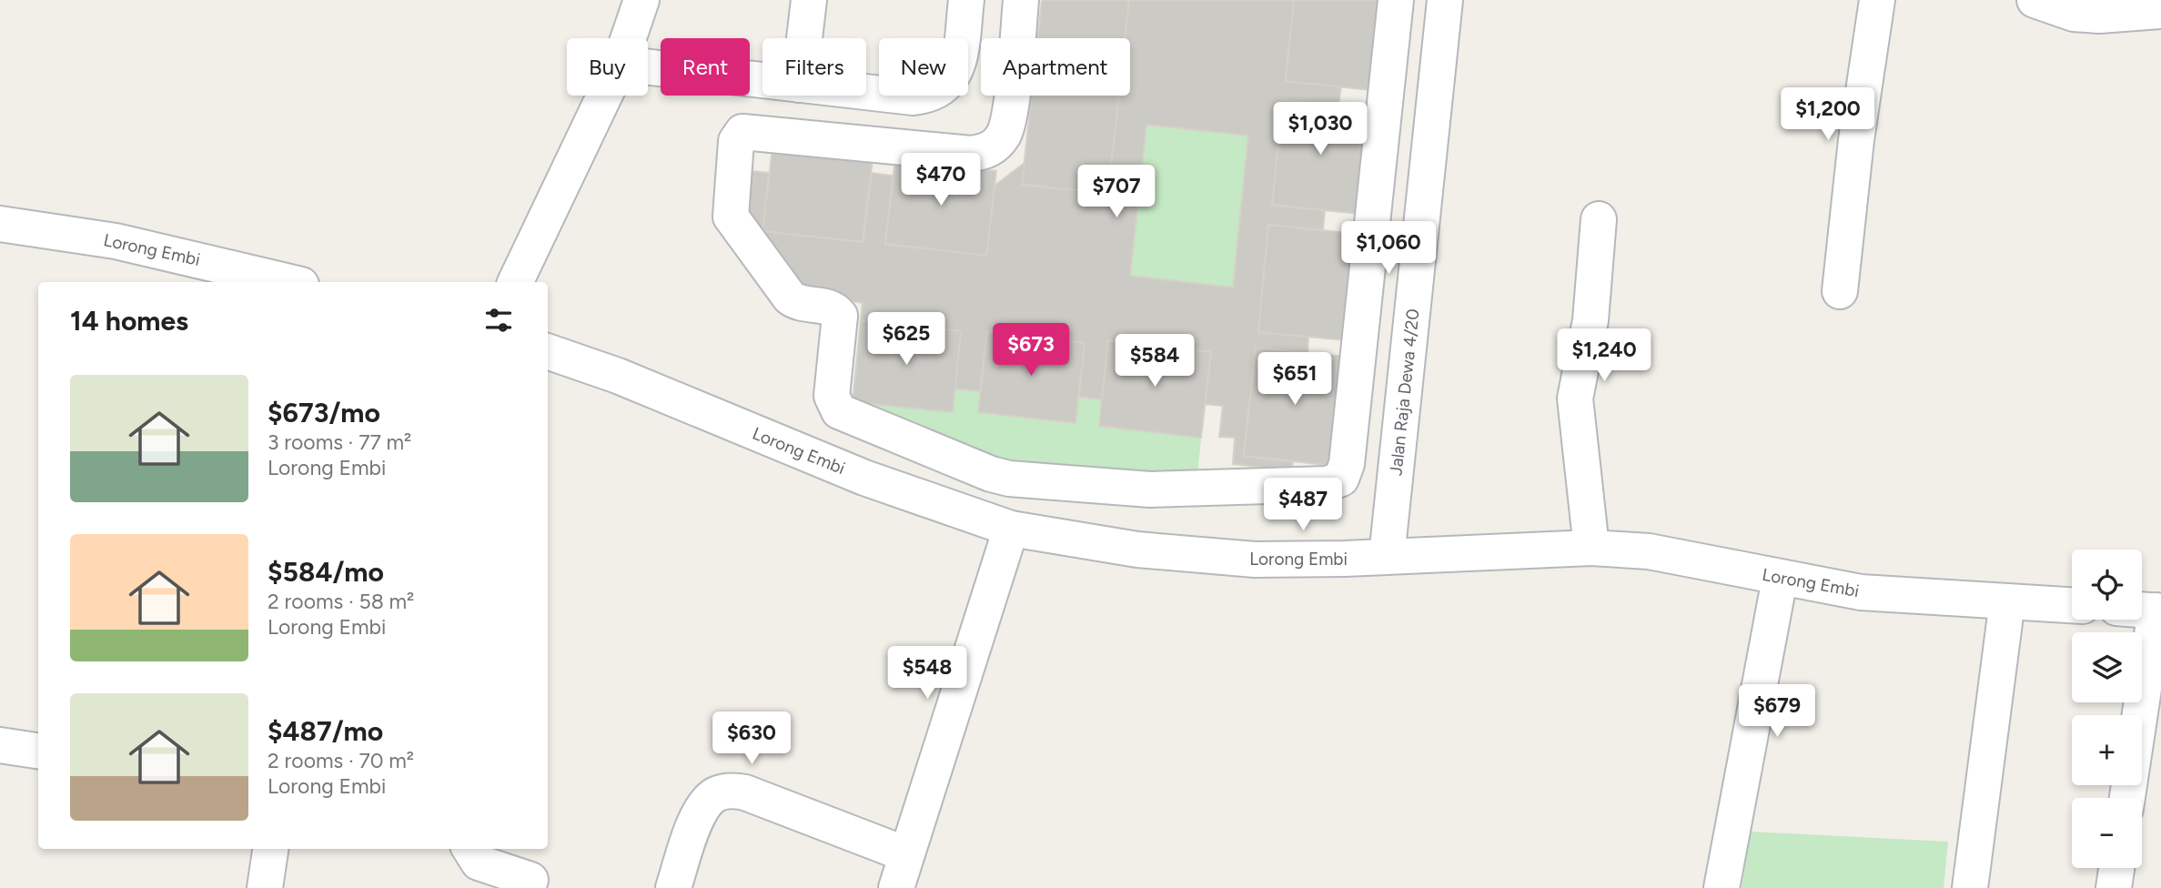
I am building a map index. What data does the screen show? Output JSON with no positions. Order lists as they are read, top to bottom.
{
  "streets": {
    "street": ["Lorong Embi", "Jalan Raja Dewa 4/20"]
  },
  "crossings": [
    ["Lorong Embi", "Jalan Raja Dewa 4/20"]
  ],
  "page": {
    "chip": [
      "Buy",
      "Rent",
      "Filters",
      "New",
      "Apartment"
    ],
    "price": [
      "$1,200",
      "$1,030",
      "$470",
      "$707",
      "$1,060",
      "$625",
      "$673",
      "$1,240",
      "$584",
      "$651",
      "$487",
      "$548",
      "$679",
      "$630"
    ],
    "heading": "14 homes",
    "list": [
      {
        "name": "$673/mo",
        "note": "3 rooms · 77 m² · Lorong Embi"
      },
      {
        "name": "$584/mo",
        "note": "2 rooms · 58 m² · Lorong Embi"
      },
      {
        "name": "$487/mo",
        "note": "2 rooms · 70 m² · Lorong Embi"
      }
    ],
    "map_buttons": ["+", "−"]
  }
}
